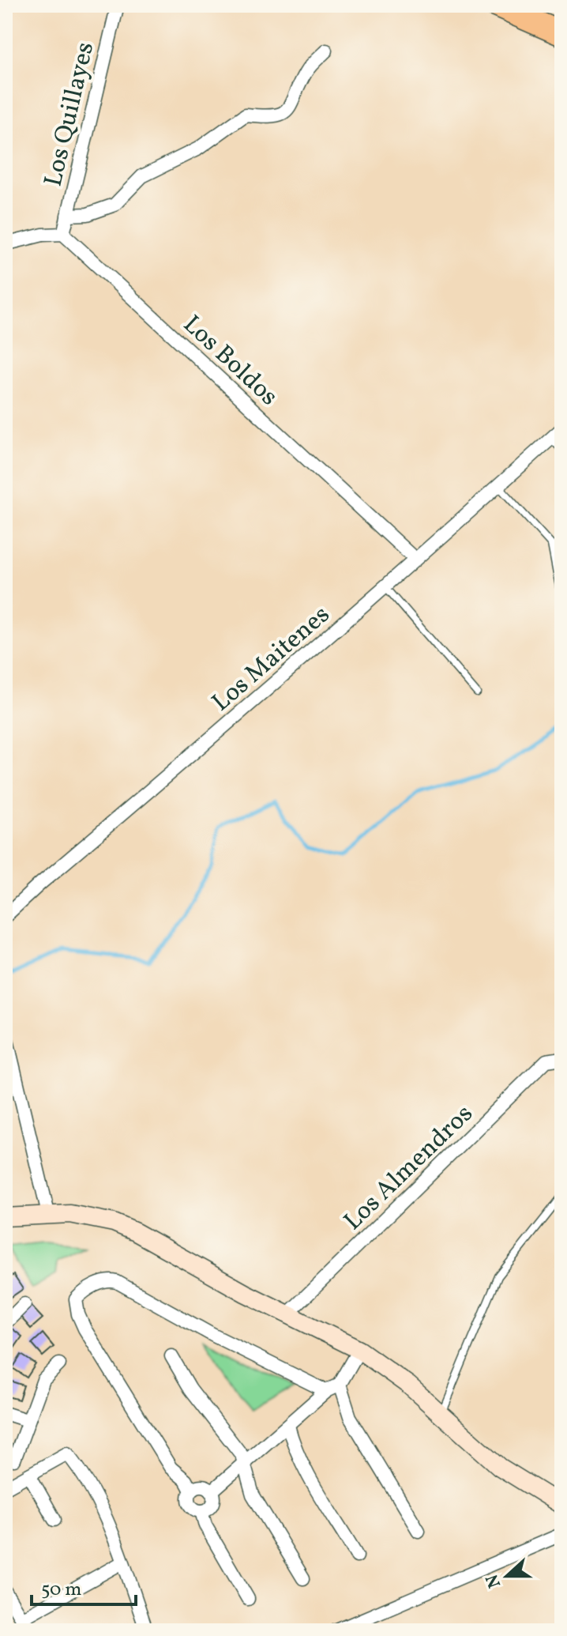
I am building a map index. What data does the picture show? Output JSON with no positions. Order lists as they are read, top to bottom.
{
  "streets": {
    "street": [
      "Los Quillayes",
      "Los Boldos",
      "Los Maitenes",
      "Los Almendros"
    ]
  },
  "crossings": [
    ["Los Quillayes", "Los Boldos"],
    ["Los Boldos", "Los Maitenes"]
  ],
  "scale_bar": "50 m",
  "north": "left"
}
